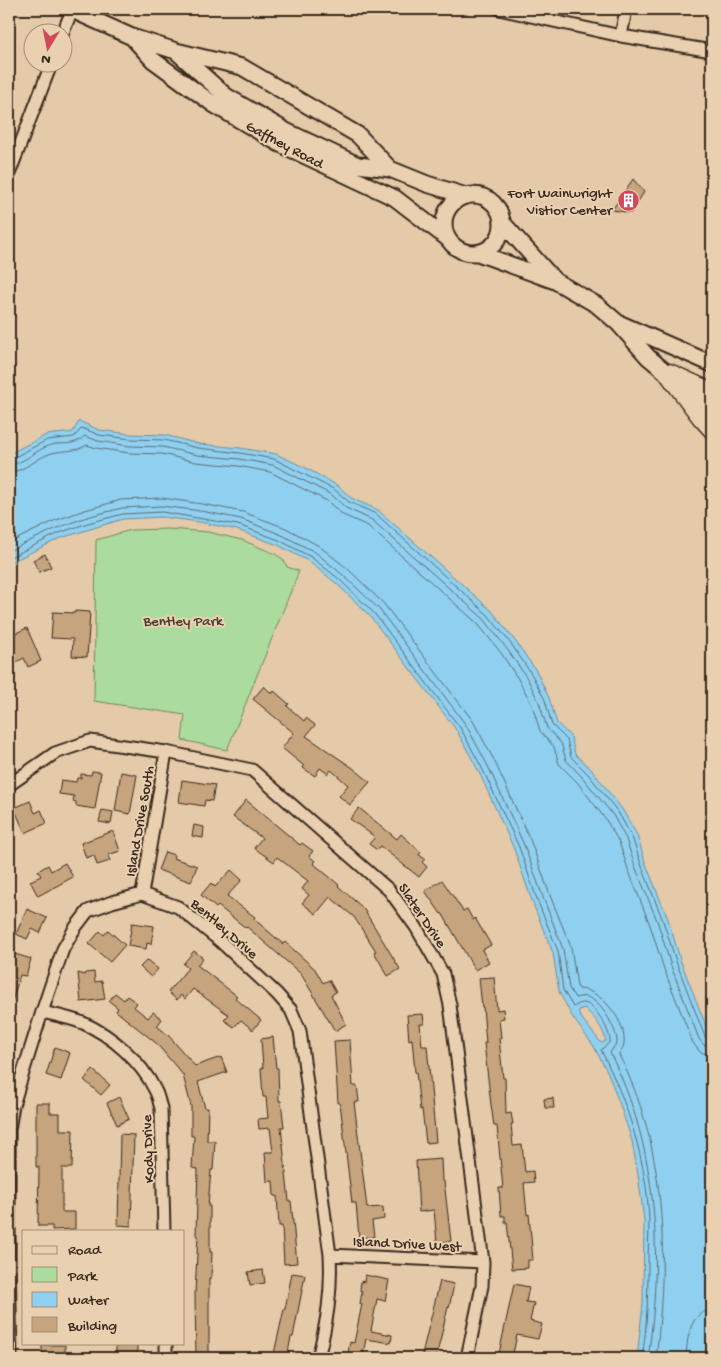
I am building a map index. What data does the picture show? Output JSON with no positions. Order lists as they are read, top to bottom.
{
  "streets": {
    "main road": ["Gaffney Road"],
    "street": [
      "Island Drive South",
      "Slater Drive",
      "Bentley Drive",
      "Kody Drive",
      "Island Drive West"
    ]
  },
  "crossings": [
    ["Island Drive South", "Slater Drive"],
    ["Island Drive South", "Bentley Drive"],
    ["Slater Drive", "Island Drive West"],
    ["Bentley Drive", "Island Drive West"]
  ],
  "parks": ["Bentley Park"],
  "places": {
    "building": ["Fort Wainwright Vistior Center"]
  },
  "legend": [
    "Road",
    "Park",
    "Water",
    "Building"
  ],
  "north": "bottom"
}
